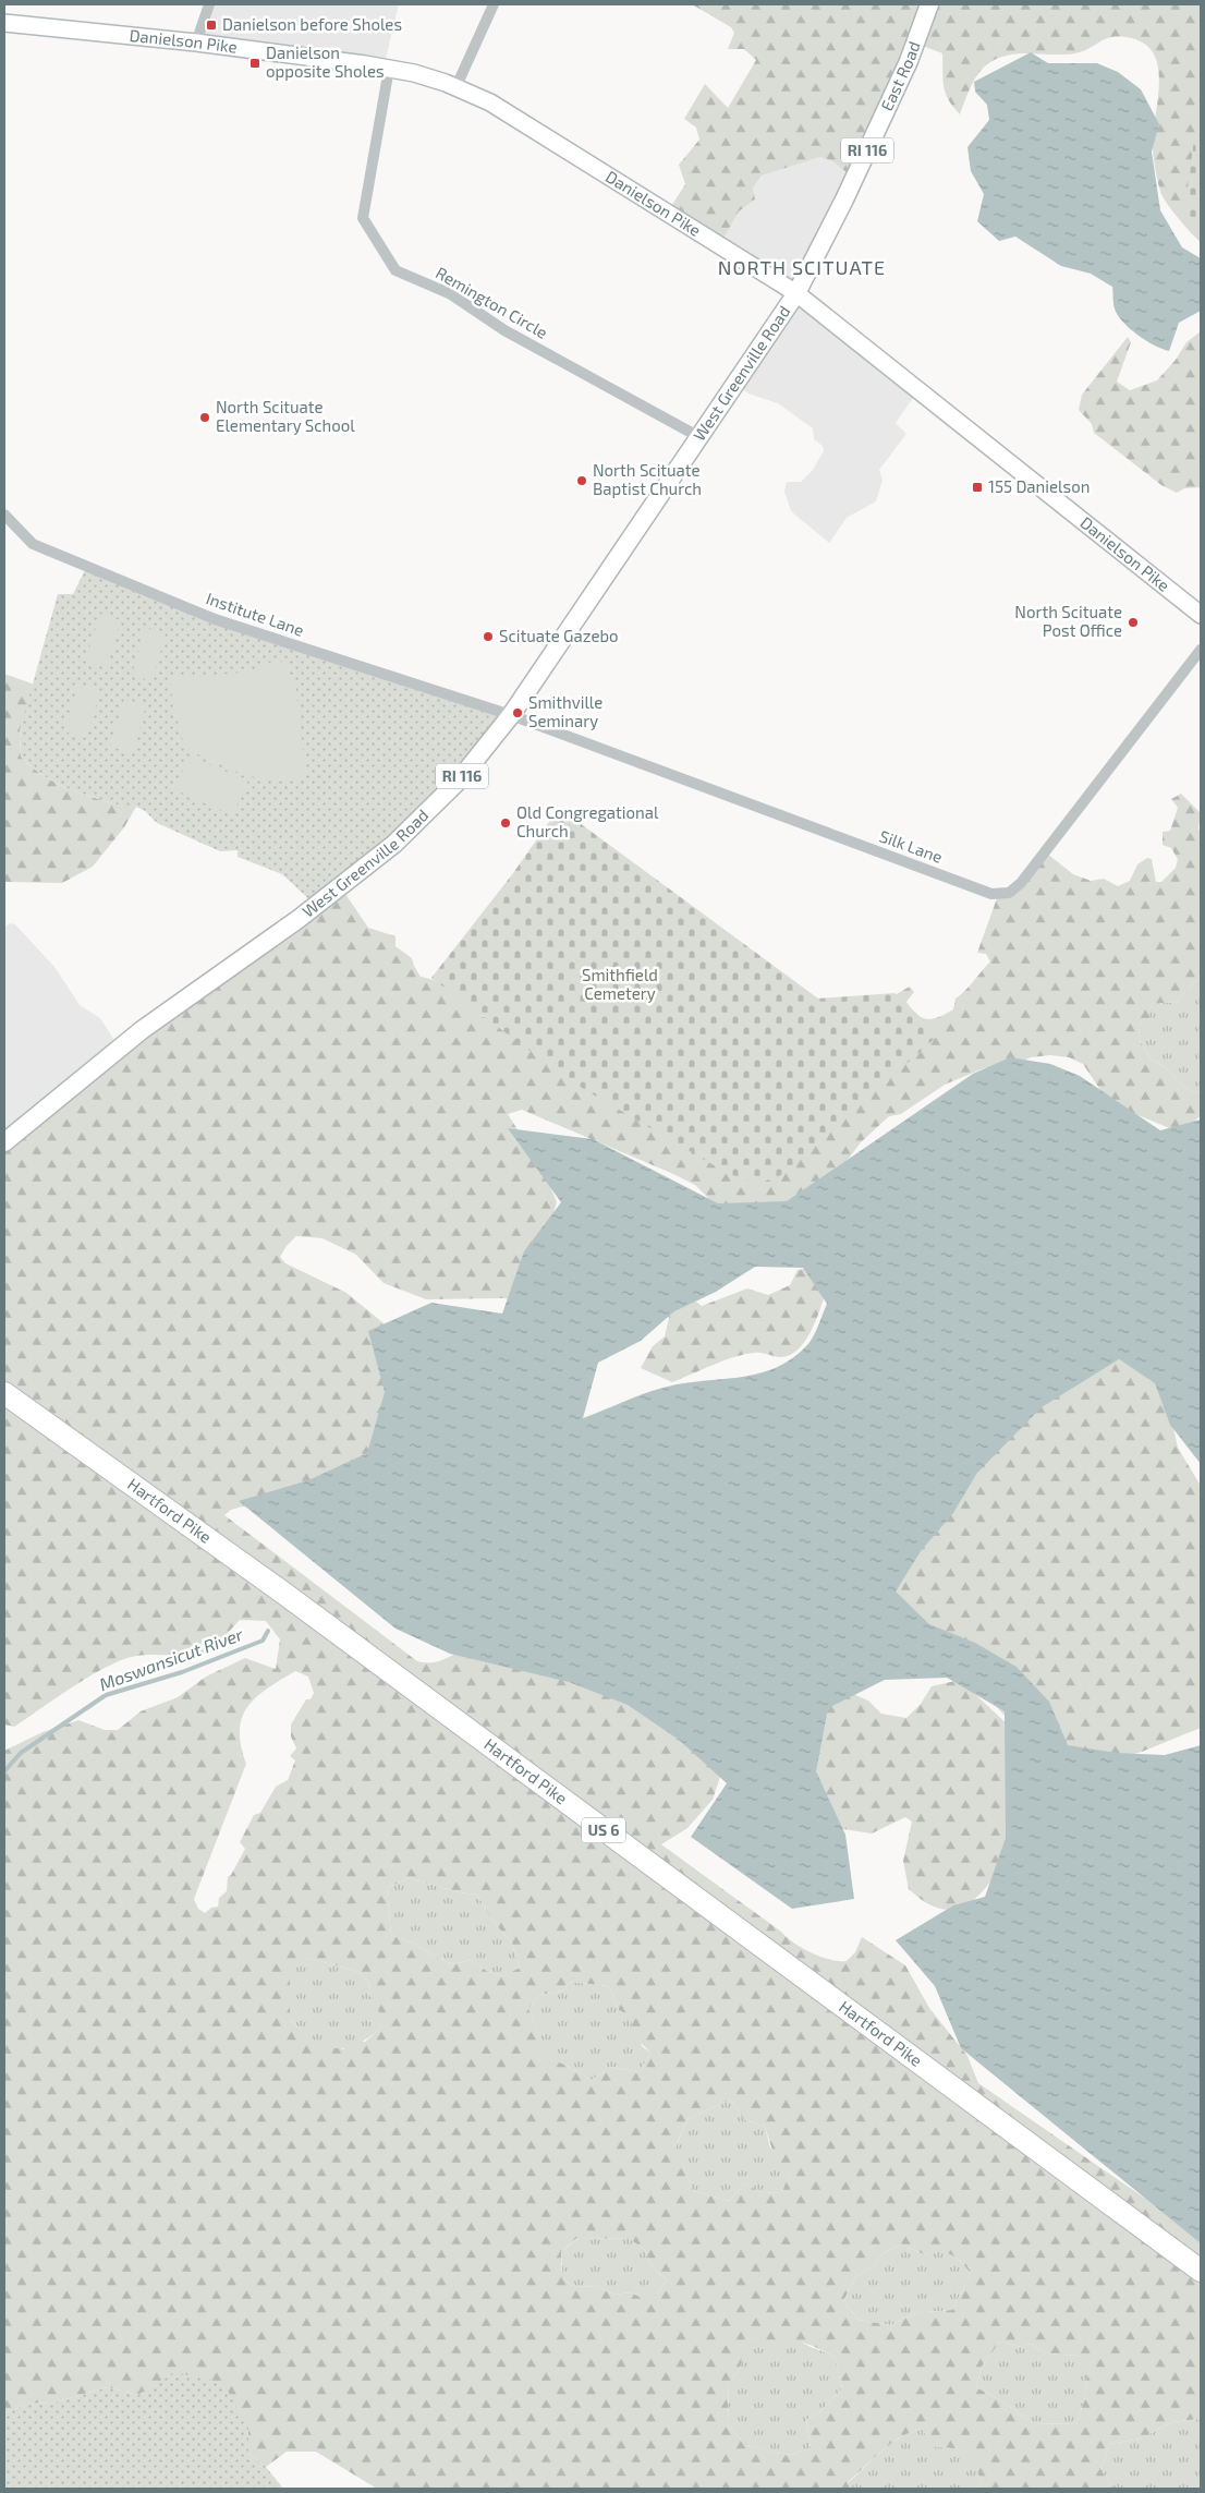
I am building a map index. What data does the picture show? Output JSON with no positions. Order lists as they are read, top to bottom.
{
  "streets": {
    "highway": ["Hartford Pike", "US 6"],
    "main road": [
      "Danielson Pike",
      "East Road",
      "RI 116",
      "West Greenville Road"
    ],
    "street": ["Remington Circle", "Institute Lane", "Silk Lane"]
  },
  "crossings": [
    ["Danielson Pike", "East Road"],
    ["Danielson Pike", "Remington Circle"],
    ["Danielson Pike", "West Greenville Road"],
    ["East Road", "West Greenville Road"],
    ["Remington Circle", "West Greenville Road"],
    ["West Greenville Road", "Institute Lane"],
    ["West Greenville Road", "Silk Lane"],
    ["Institute Lane", "Silk Lane"]
  ],
  "districts": ["NORTH SCITUATE"],
  "water": ["Moswansicut River"],
  "parks": ["Smithfield Cemetery"],
  "places": {
    "transit": ["Danielson before Sholes", "Danielson opposite Sholes", "155 Danielson"],
    "other": [
      "North Scituate Elementary School",
      "North Scituate Baptist Church",
      "North Scituate Post Office",
      "Scituate Gazebo",
      "Smithville Seminary",
      "Old Congregational Church"
    ]
  }
}
